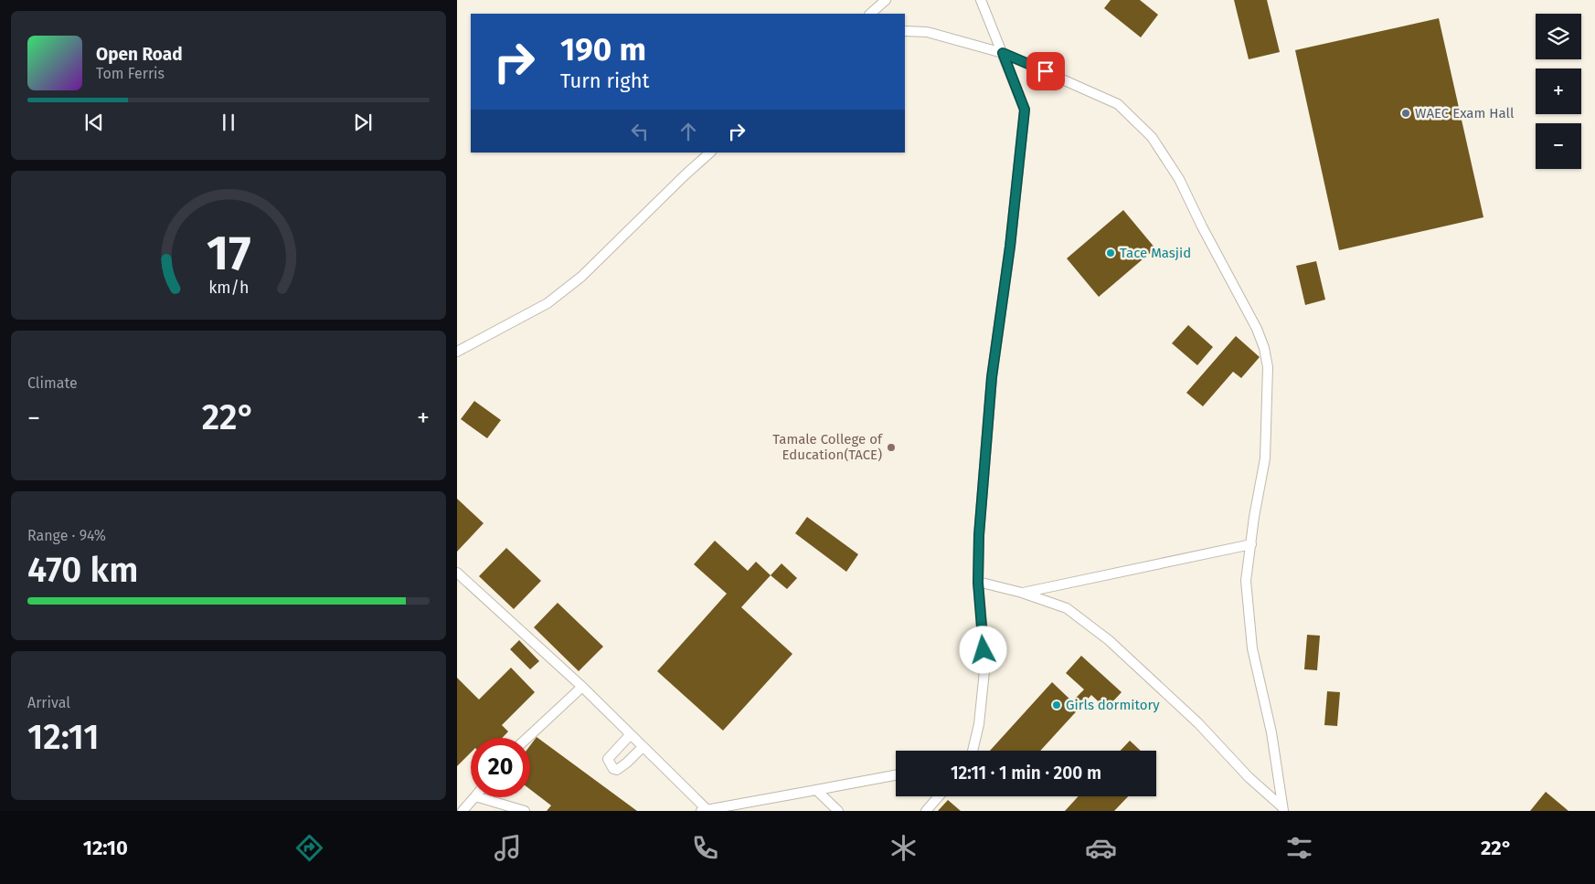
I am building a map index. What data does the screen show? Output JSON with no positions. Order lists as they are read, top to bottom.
{
  "places": [
    "WAEC Exam Hall",
    "Tace Masjid",
    "Tamale College of Education(TACE)",
    "Girls dormitory"
  ],
  "page": {
    "map_buttons": ["+", "−"],
    "turn": ["190 m", "Turn right"],
    "song": ["Open Road", "Tom Ferris"],
    "tile": [
      "Climate",
      ["Range · 94%", "470 km"],
      ["Arrival", "12:11"]
    ],
    "heat": ["−", "22°", "+"],
    "limit": "20",
    "trip": "12:11 · 1 min · 200 m",
    "tabs": ["12:10", "22°"],
    "gauge": ["17", "km/h"]
  }
}
